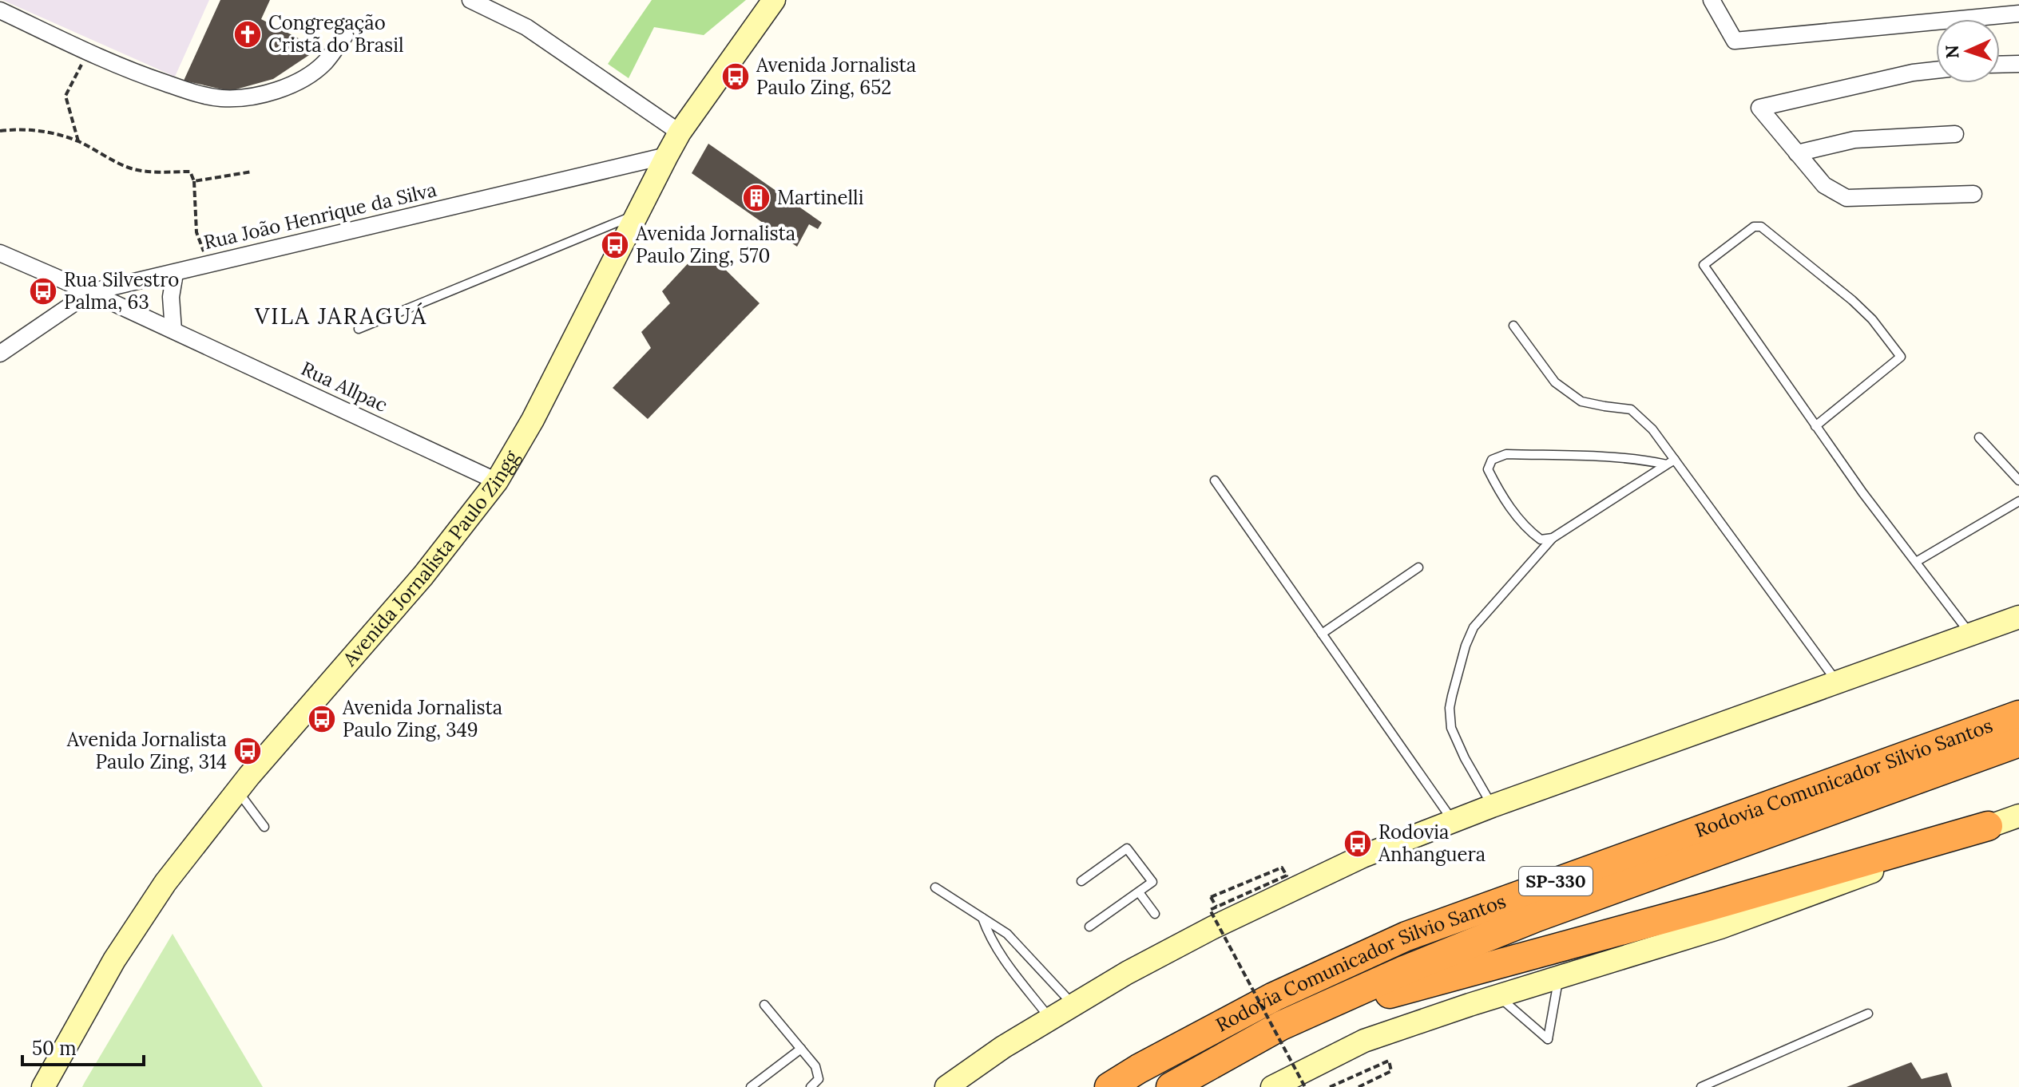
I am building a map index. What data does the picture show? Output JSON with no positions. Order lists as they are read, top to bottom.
{
  "streets": {
    "highway": ["Rodovia Comunicador Silvio Santos", "SP-330"],
    "main road": ["Avenida Jornalista Paulo Zingg"],
    "street": ["Rua João Henrique da Silva", "Rua Allpac"]
  },
  "crossings": [
    ["Rua João Henrique da Silva", "Rua Allpac"],
    ["Rua João Henrique da Silva", "Avenida Jornalista Paulo Zingg"],
    ["Rua Allpac", "Avenida Jornalista Paulo Zingg"]
  ],
  "districts": ["VILA JARAGUÁ"],
  "places": {
    "church": ["Congregação Cristã do Brasil"],
    "bus stop": [
      "Avenida Jornalista Paulo Zing, 652",
      "Avenida Jornalista Paulo Zing, 570",
      "Rua Silvestro Palma, 63",
      "Avenida Jornalista Paulo Zing, 349",
      "Avenida Jornalista Paulo Zing, 314",
      "Rodovia Anhanguera"
    ],
    "building": ["Martinelli"]
  },
  "scale_bar": "50 m",
  "north": "left"
}
